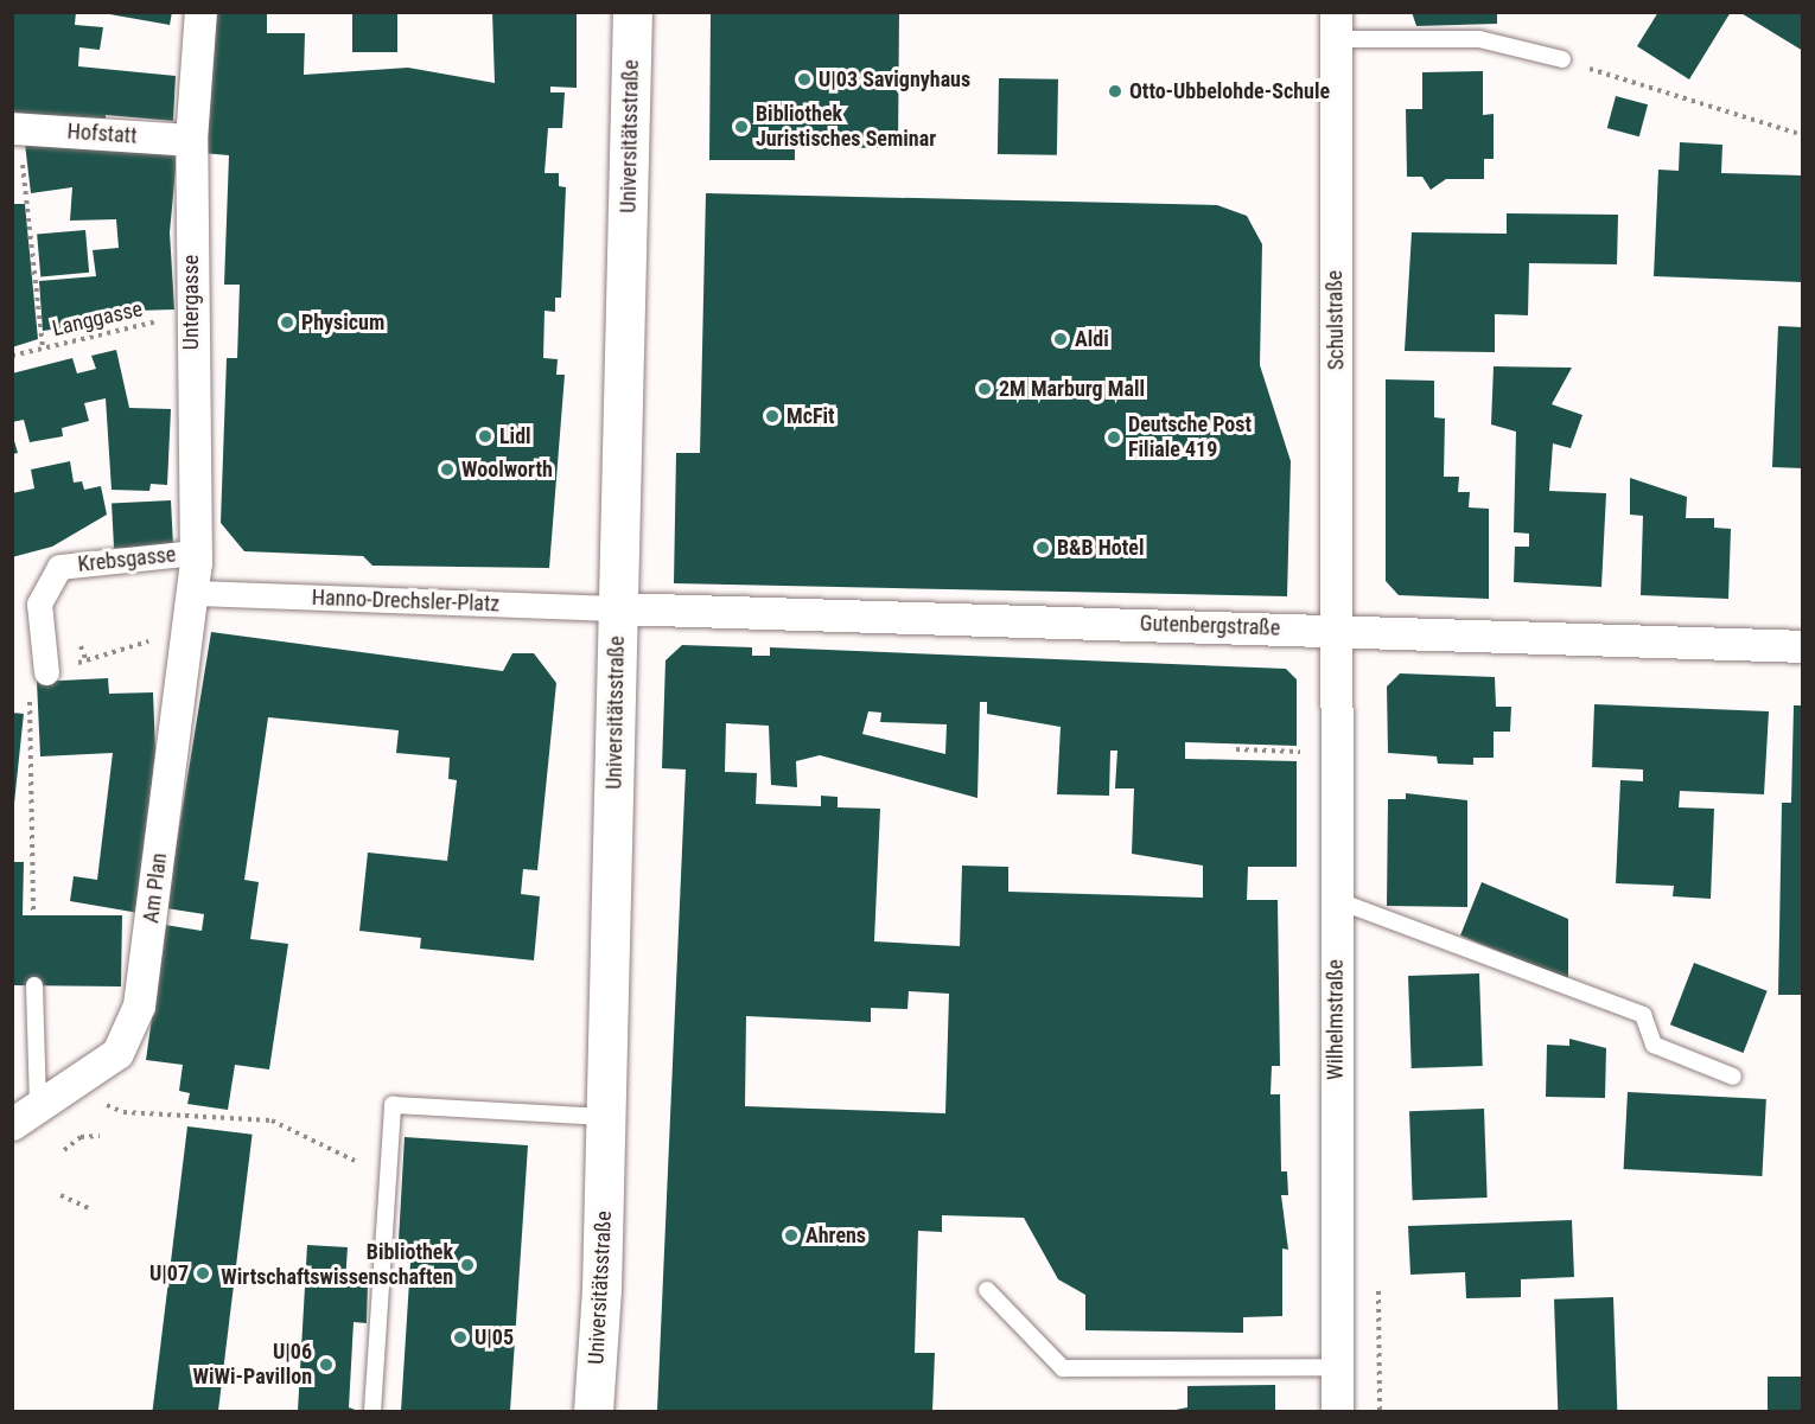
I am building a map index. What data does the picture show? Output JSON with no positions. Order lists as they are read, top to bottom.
{
  "streets": {
    "main road": ["Universitätsstraße"],
    "street": [
      "Hofstatt",
      "Untergasse",
      "Schulstraße",
      "Krebsgasse",
      "Hanno-Drechsler-Platz",
      "Gutenbergstraße",
      "Am Plan",
      "Wilhelmstraße"
    ],
    "path": ["Langgasse"]
  },
  "crossings": [
    ["Hofstatt", "Untergasse"],
    ["Universitätsstraße", "Hanno-Drechsler-Platz"],
    ["Universitätsstraße", "Gutenbergstraße"],
    ["Untergasse", "Langgasse"],
    ["Untergasse", "Krebsgasse"],
    ["Untergasse", "Hanno-Drechsler-Platz"],
    ["Untergasse", "Am Plan"],
    ["Schulstraße", "Gutenbergstraße"],
    ["Schulstraße", "Wilhelmstraße"],
    ["Hanno-Drechsler-Platz", "Gutenbergstraße"],
    ["Hanno-Drechsler-Platz", "Am Plan"],
    ["Gutenbergstraße", "Wilhelmstraße"]
  ],
  "places": [
    "U|03 Savignyhaus",
    "Otto-Ubbelohde-Schule",
    "Bibliothek Juristisches Seminar",
    "Physicum",
    "Aldi",
    "2M Marburg Mall",
    "McFit",
    "Lidl",
    "Deutsche Post Filiale 419",
    "Woolworth",
    "B&B Hotel",
    "Ahrens",
    "Bibliothek Wirtschaftswissenschaften",
    "U|07",
    "U|05",
    "U|06 WiWi-Pavillon"
  ]
}
